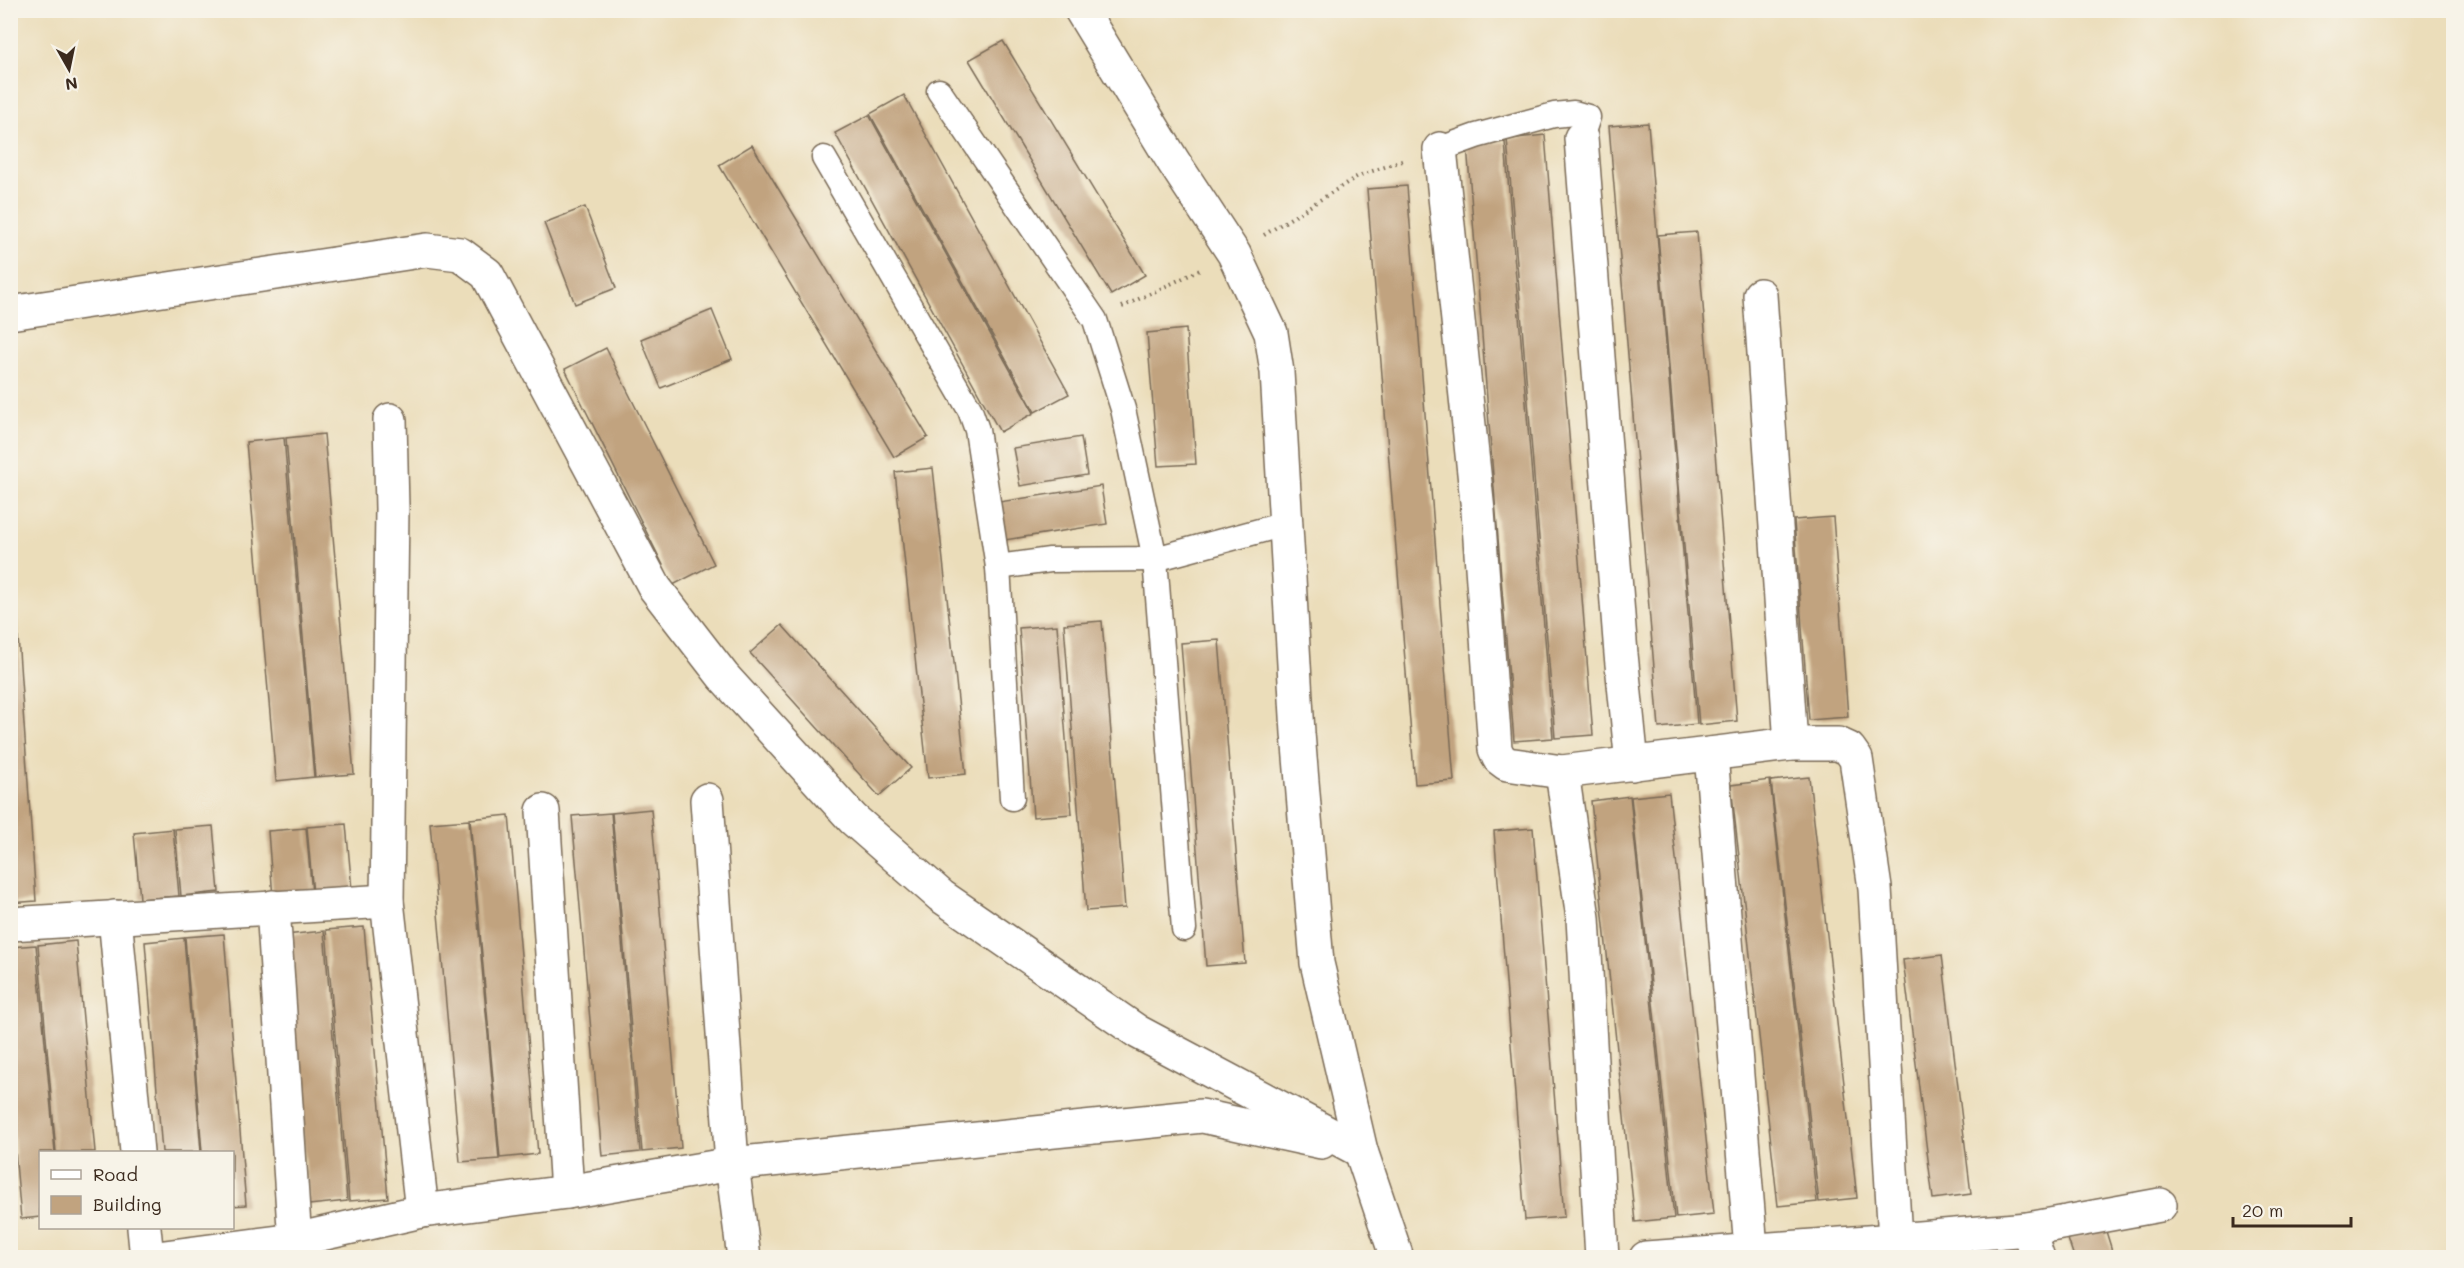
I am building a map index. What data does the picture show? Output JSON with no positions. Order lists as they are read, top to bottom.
{
  "legend": ["Road", "Building"],
  "scale_bar": "20 m",
  "north": "bottom"
}
